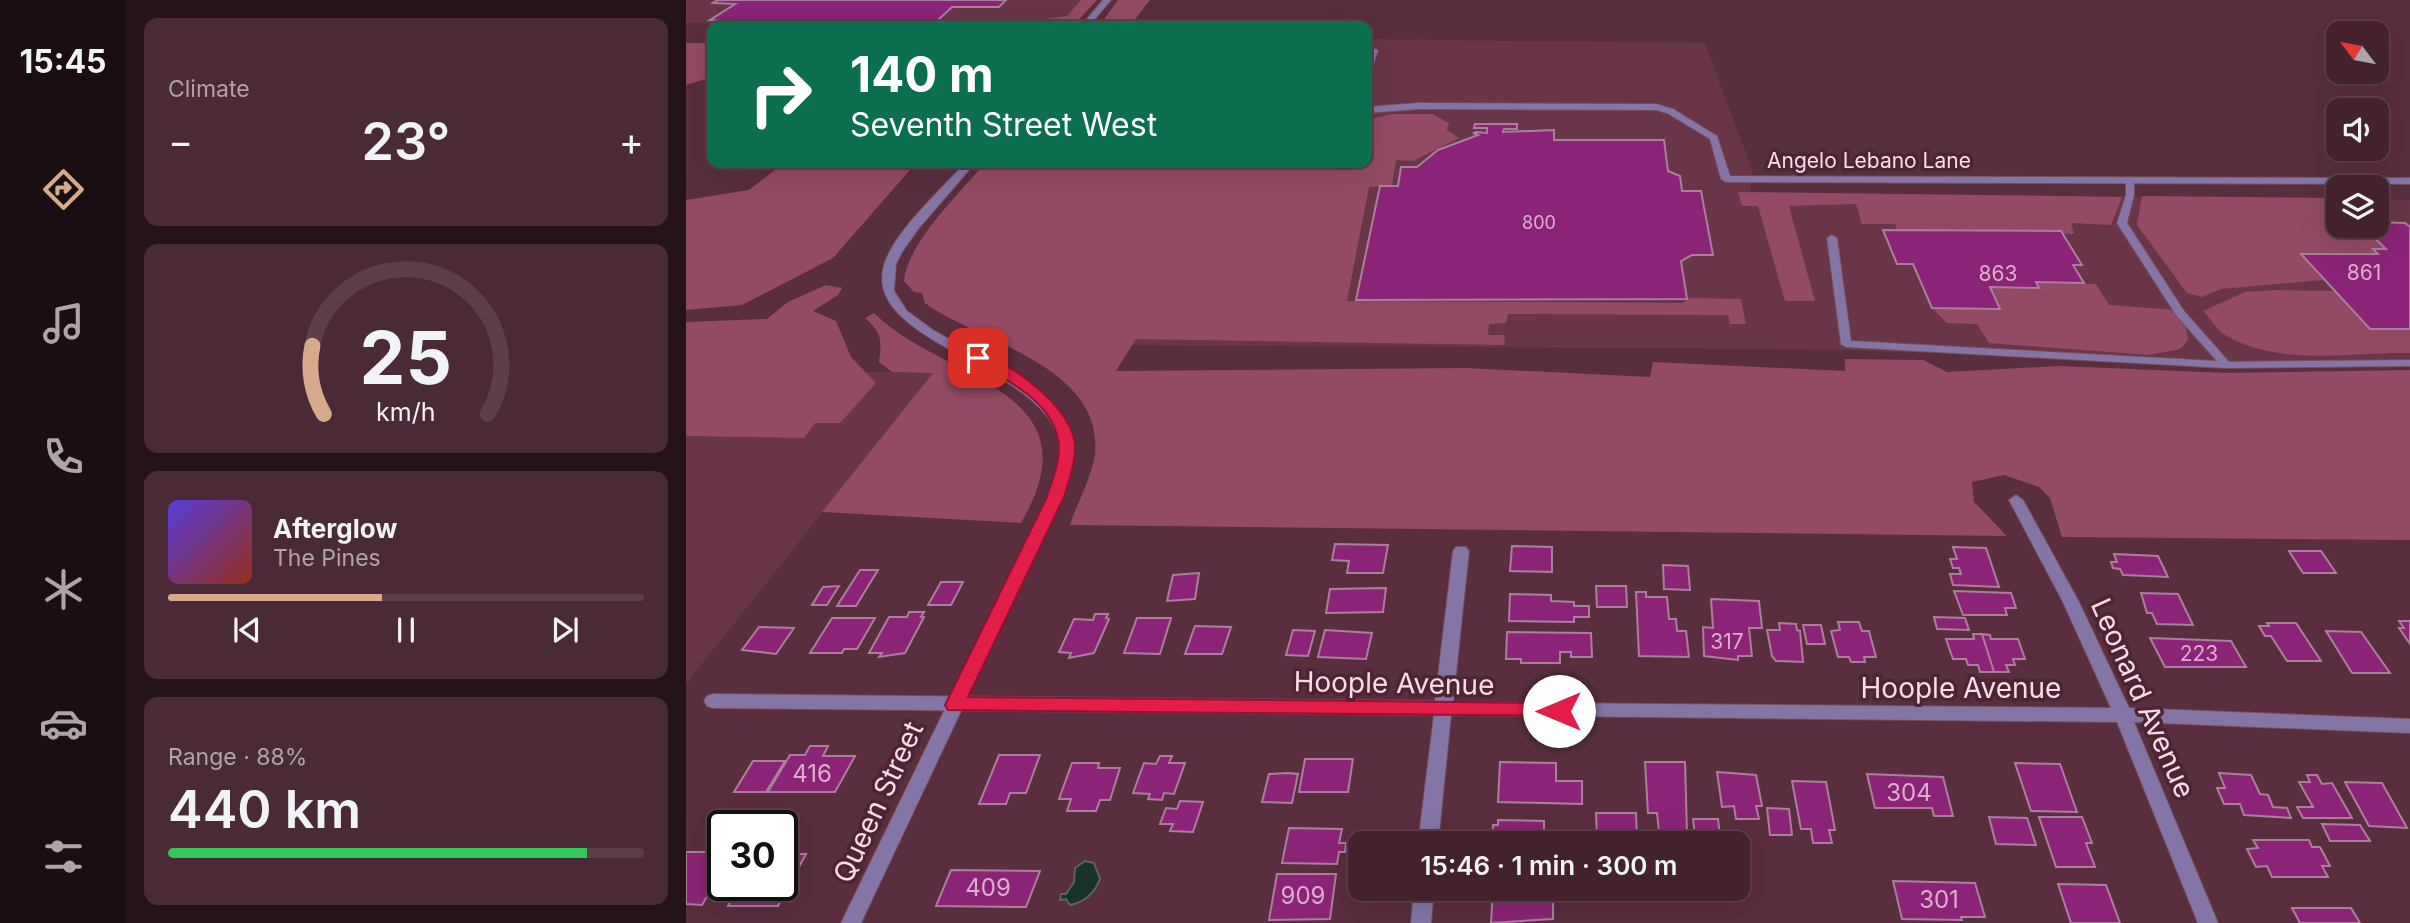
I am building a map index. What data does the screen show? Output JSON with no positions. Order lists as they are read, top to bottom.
{
  "streets": {
    "street": [
      "Angelo Lebano Lane",
      "Hoople Avenue",
      "Leonard Avenue",
      "Queen Street"
    ]
  },
  "crossings": [
    ["Hoople Avenue", "Leonard Avenue"],
    ["Hoople Avenue", "Queen Street"]
  ],
  "house_numbers": [
    "800",
    "861",
    "863",
    "317",
    "223",
    "416",
    "304",
    "409",
    "909",
    "301"
  ],
  "north": "top left",
  "page": {
    "tabs": "15:45",
    "tile": [
      "Climate",
      ["Range · 88%", "440 km"]
    ],
    "turn": ["140 m", "Seventh Street West"],
    "heat": ["−", "23°", "+"],
    "song": ["Afterglow", "The Pines"],
    "limit": "30",
    "trip": "15:46 · 1 min · 300 m",
    "gauge": ["25", "km/h"]
  }
}
